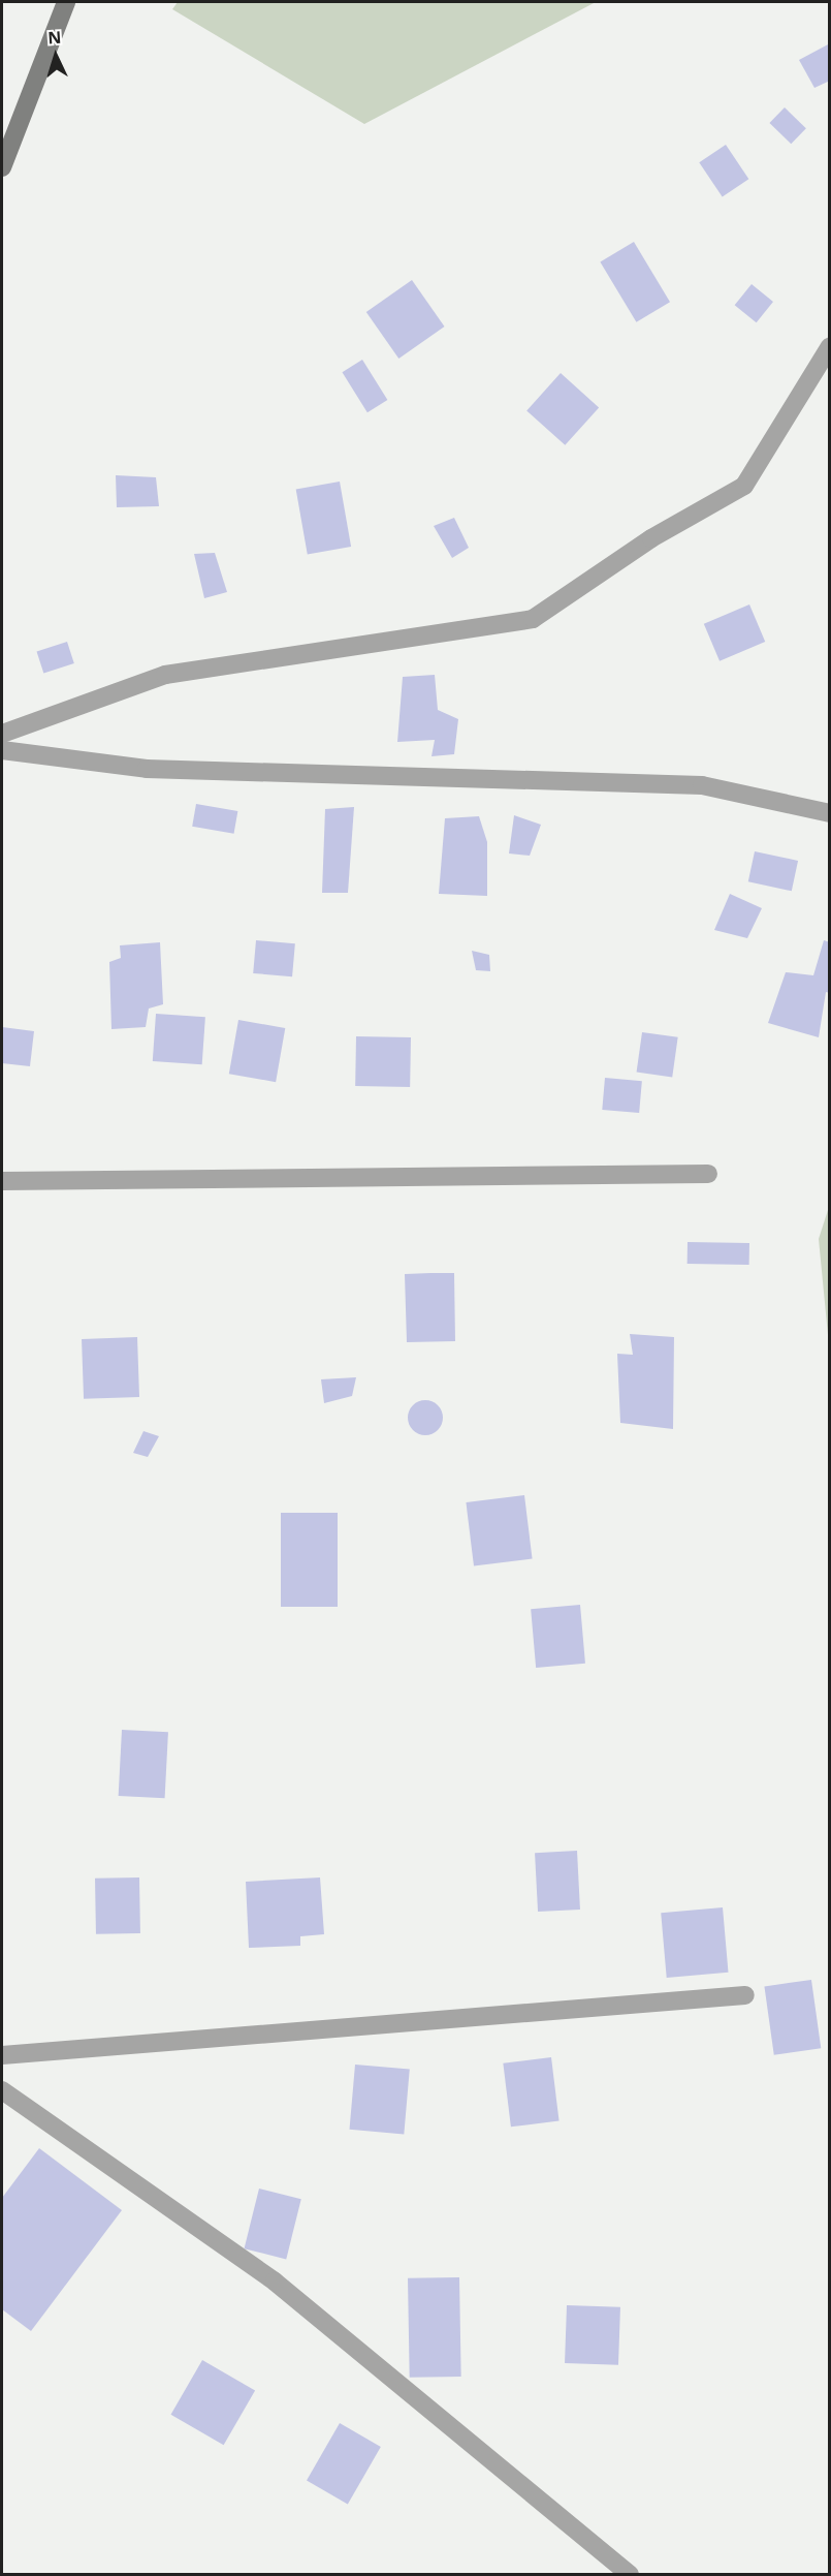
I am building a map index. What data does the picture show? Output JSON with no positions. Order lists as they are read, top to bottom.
{
  "north": "top"
}
